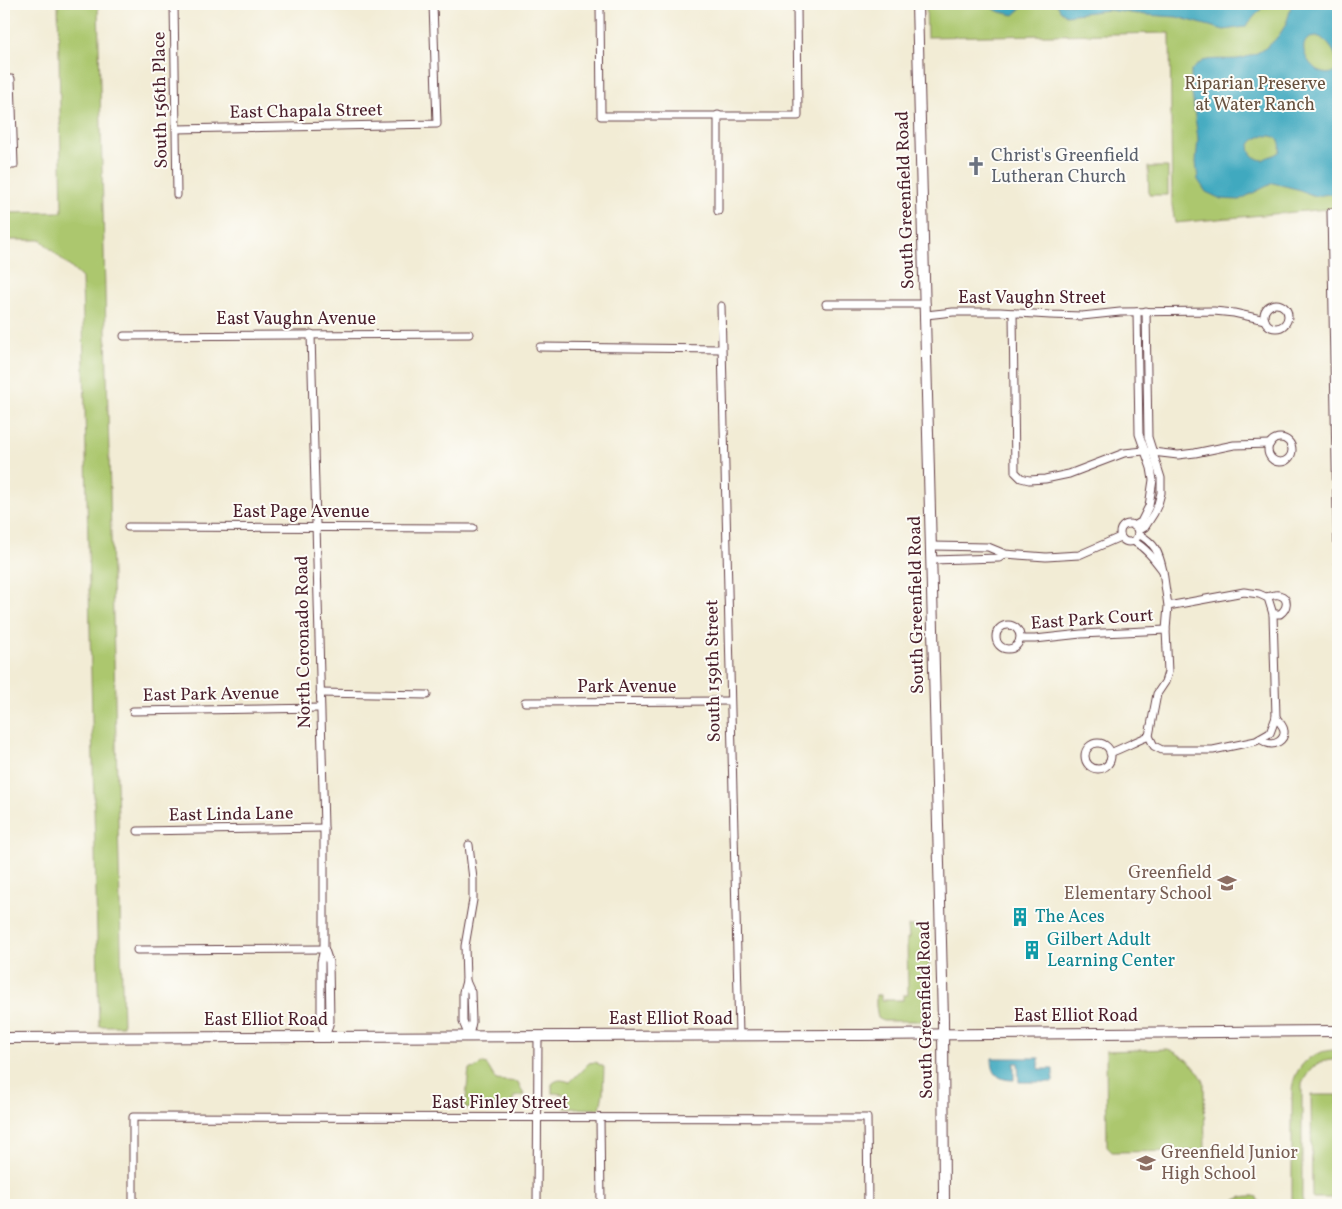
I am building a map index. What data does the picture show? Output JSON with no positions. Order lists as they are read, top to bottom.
{
  "streets": {
    "main road": ["South Greenfield Road", "East Elliot Road"],
    "street": [
      "South 156th Place",
      "East Chapala Street",
      "East Vaughn Street",
      "East Vaughn Avenue",
      "East Page Avenue",
      "East Park Court",
      "North Coronado Road",
      "South 159th Street",
      "Park Avenue",
      "East Park Avenue",
      "East Linda Lane",
      "East Finley Street"
    ]
  },
  "crossings": [
    ["South 156th Place", "East Chapala Street"],
    ["South Greenfield Road", "East Vaughn Street"],
    ["South Greenfield Road", "East Elliot Road"],
    ["East Vaughn Avenue", "North Coronado Road"],
    ["East Page Avenue", "North Coronado Road"],
    ["North Coronado Road", "East Park Avenue"],
    ["North Coronado Road", "East Linda Lane"],
    ["North Coronado Road", "East Elliot Road"],
    ["South 159th Street", "Park Avenue"],
    ["South 159th Street", "East Elliot Road"]
  ],
  "parks": ["Riparian Preserve at Water Ranch"],
  "places": {
    "church": ["Christ's Greenfield Lutheran Church"],
    "school or university": ["Greenfield Elementary School", "Greenfield Junior High School"],
    "building": ["The Aces", "Gilbert Adult Learning Center"]
  }
}
